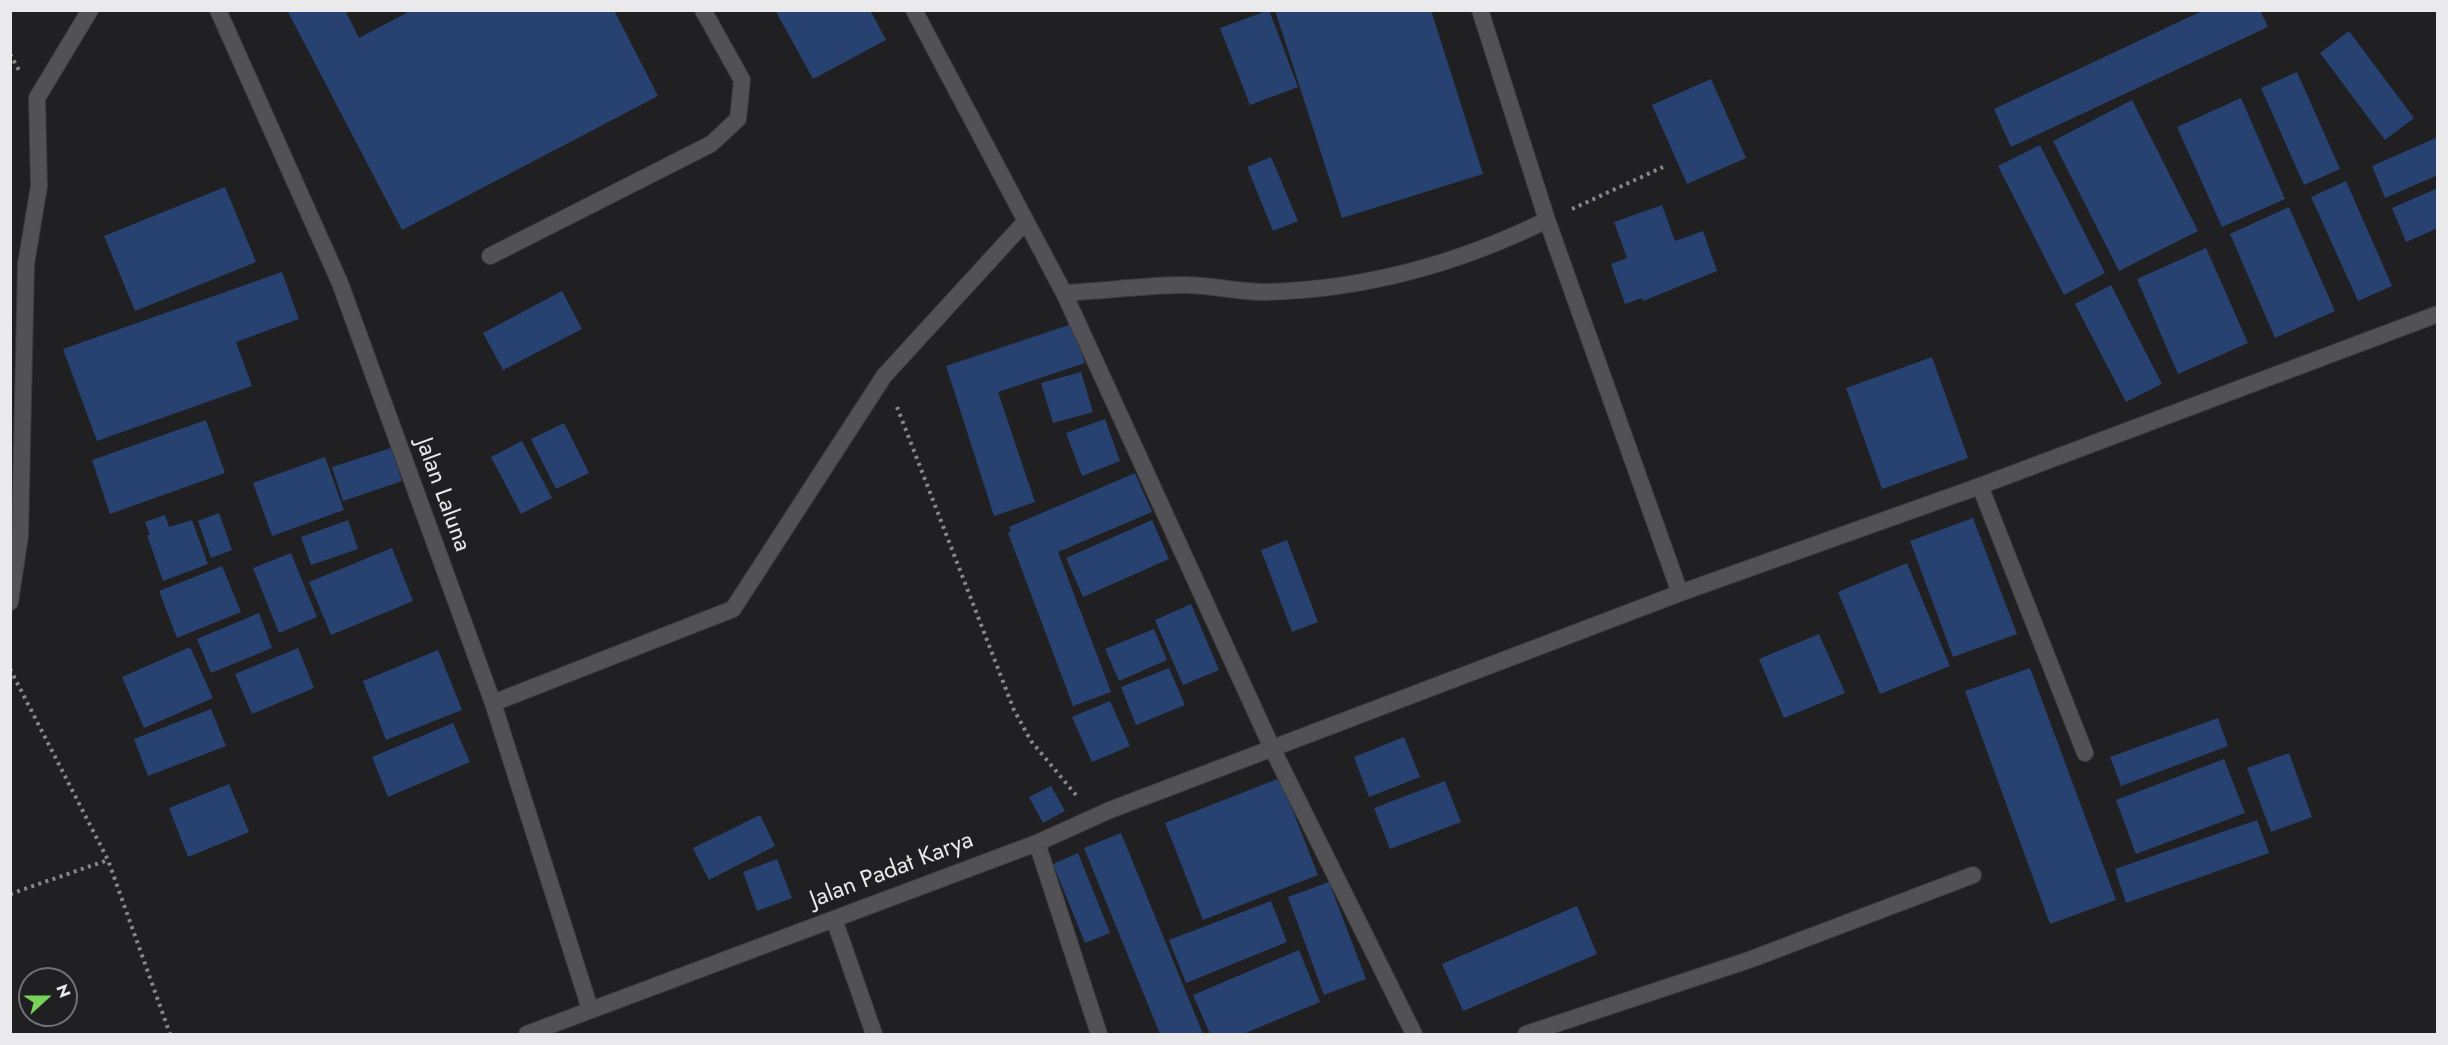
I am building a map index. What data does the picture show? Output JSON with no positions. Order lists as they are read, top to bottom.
{
  "streets": {
    "street": ["Jalan Laluna", "Jalan Padat Karya"]
  },
  "crossings": [
    ["Jalan Laluna", "Jalan Padat Karya"]
  ],
  "north": "right"
}
